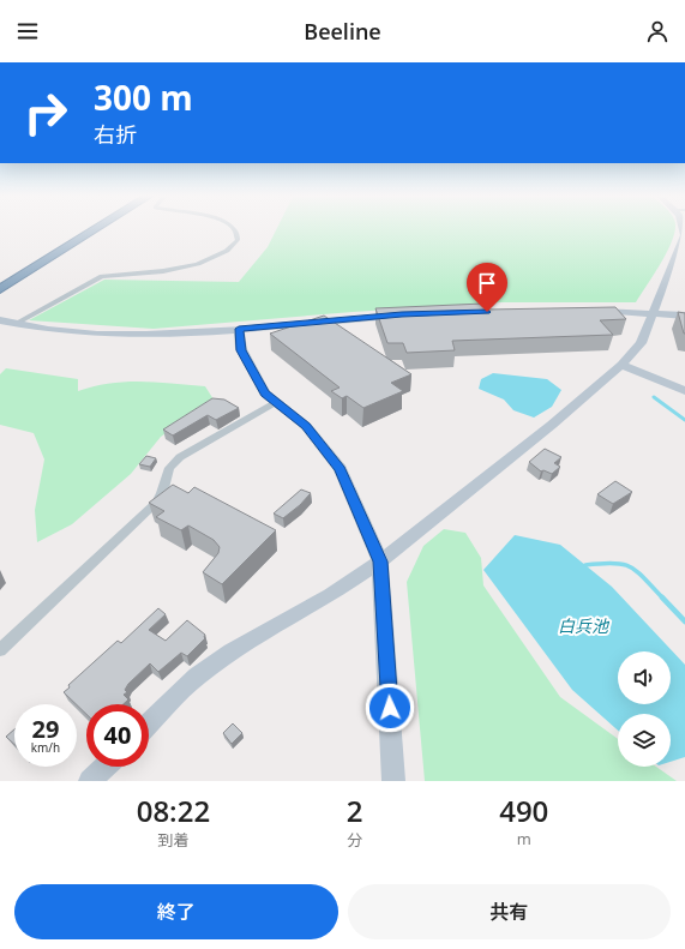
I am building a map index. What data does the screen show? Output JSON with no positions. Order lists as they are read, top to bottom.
{
  "water": ["白兵池"],
  "page": {
    "header": "Beeline",
    "turn": ["300 m", "右折"],
    "speed": "29 km/h",
    "limit": "40",
    "eta": [
      "08:22",
      "到着",
      "2",
      "分",
      "490",
      "m"
    ],
    "buttons": ["終了", "共有"]
  }
}
